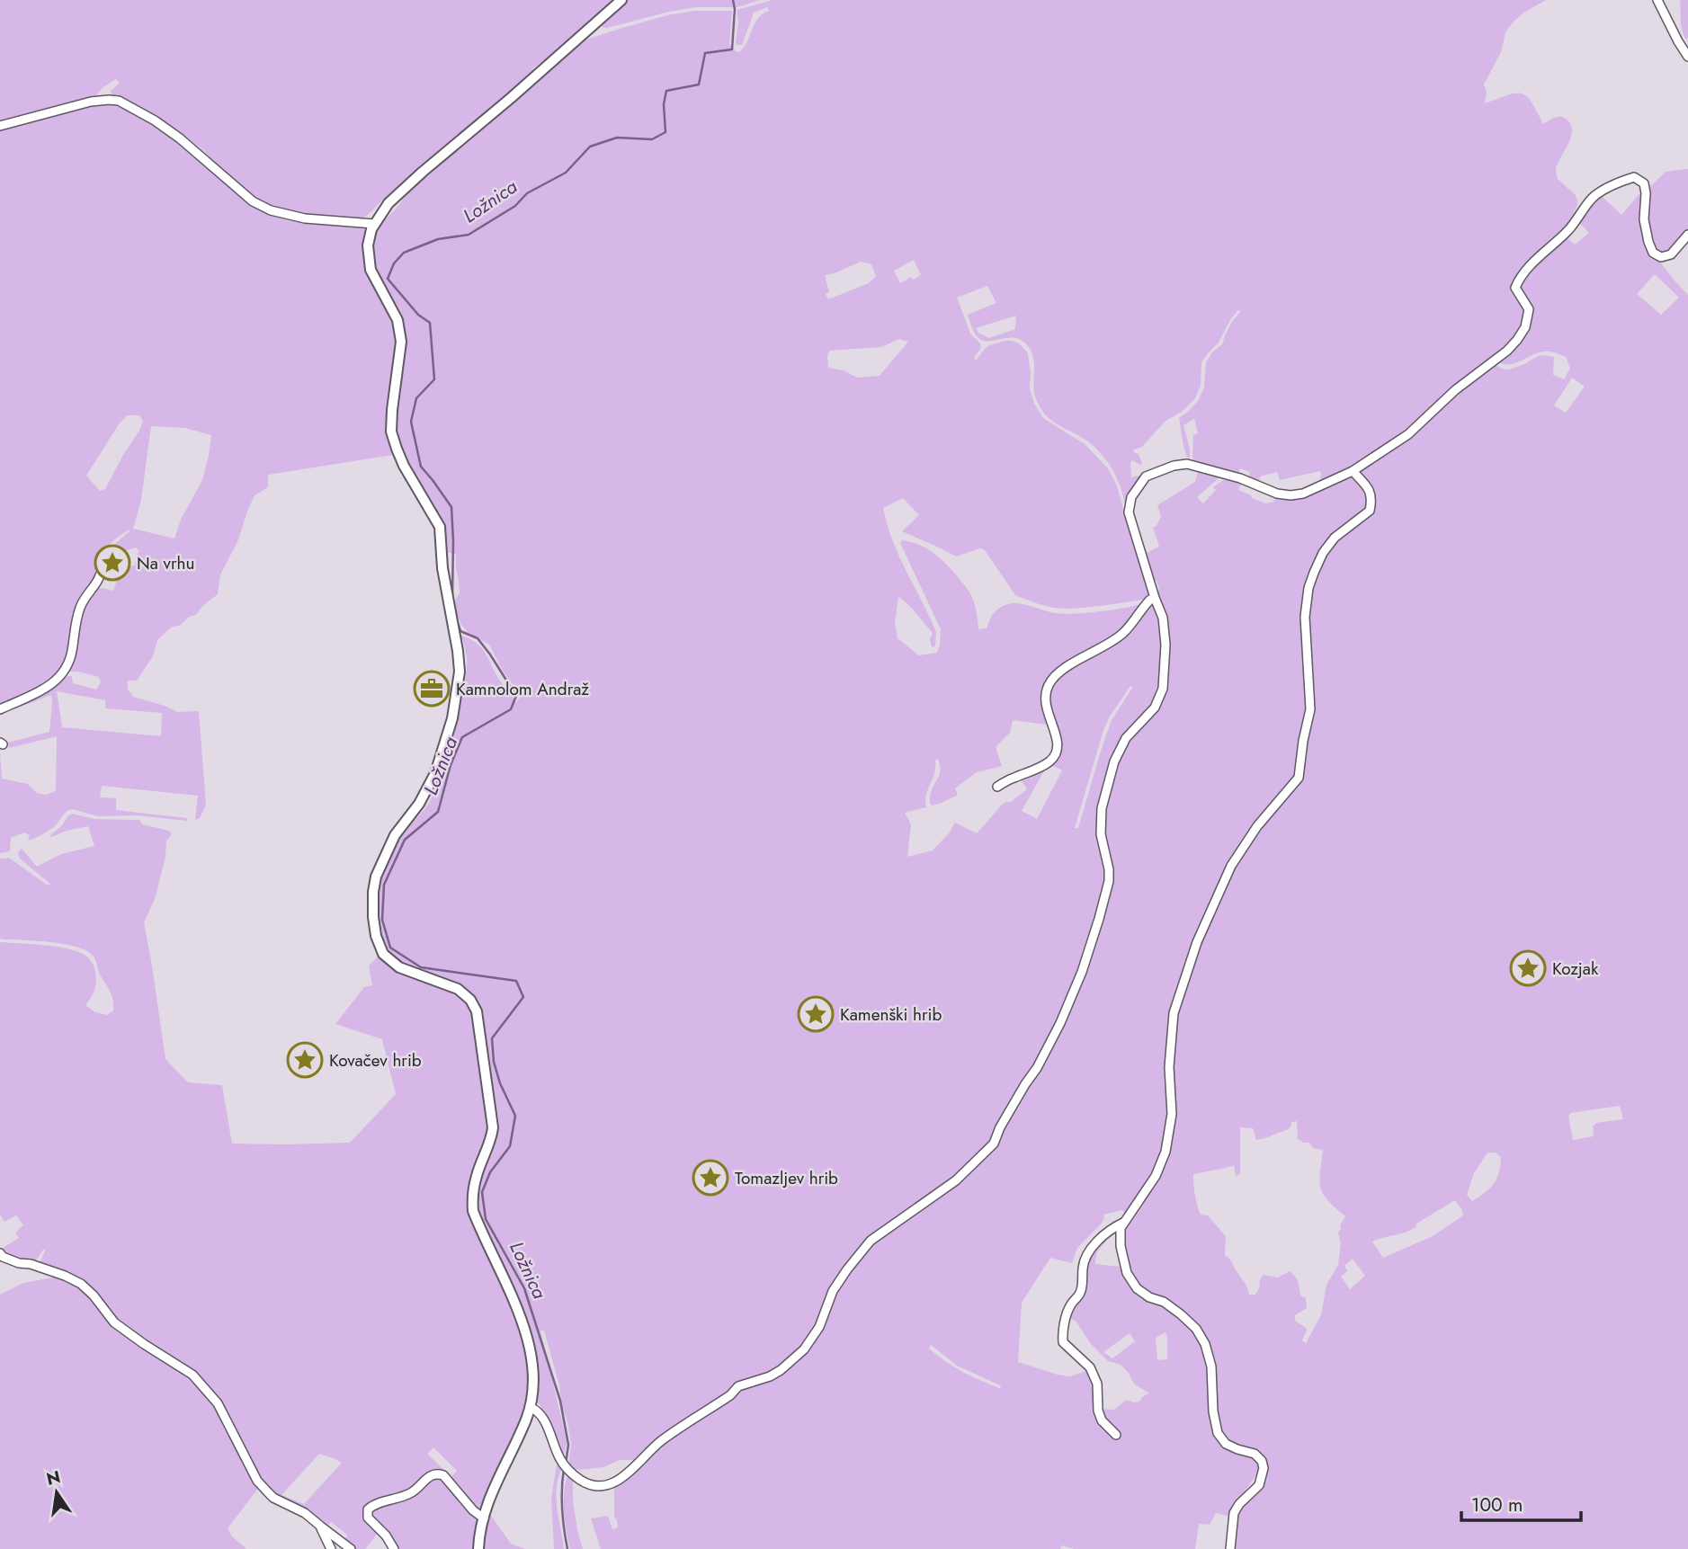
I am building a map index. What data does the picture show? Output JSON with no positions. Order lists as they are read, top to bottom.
{
  "water": ["Ložnica"],
  "places": {
    "place": [
      "Na vrhu",
      "Kozjak",
      "Kamenški hrib",
      "Kovačev hrib",
      "Tomazljev hrib"
    ],
    "office": ["Kamnolom Andraž"]
  },
  "scale_bar": "100 m",
  "north": "top"
}
